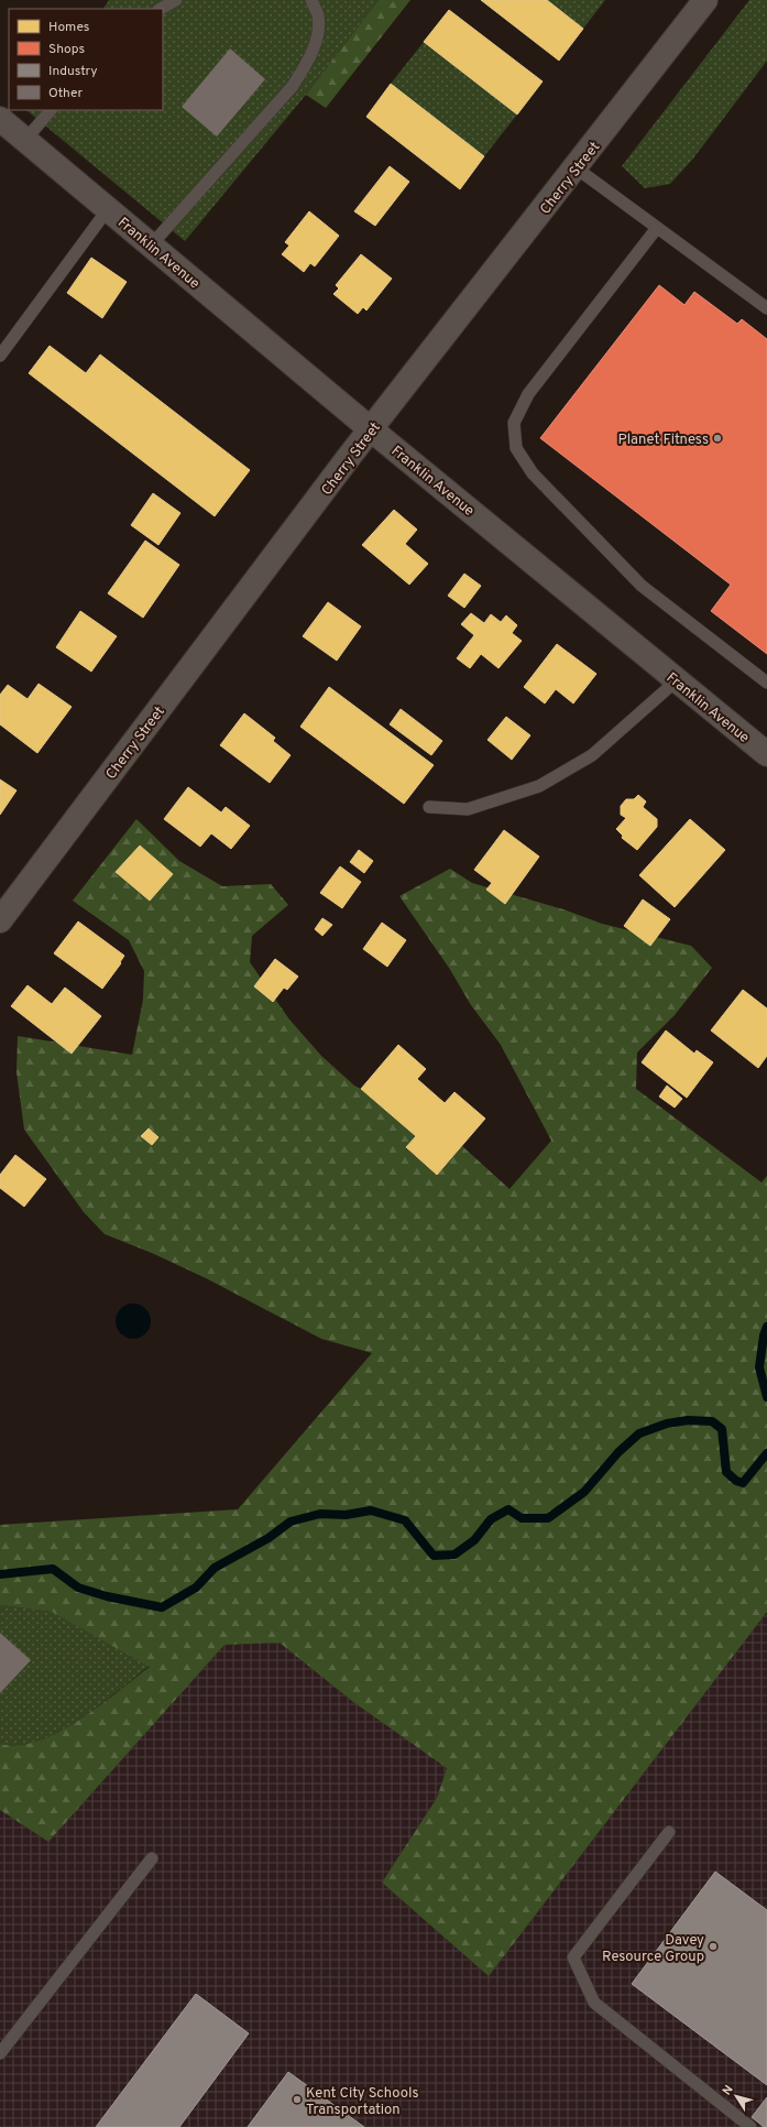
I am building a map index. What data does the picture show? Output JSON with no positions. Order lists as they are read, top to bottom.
{
  "streets": {
    "street": ["Cherry Street", "Franklin Avenue"]
  },
  "crossings": [
    ["Cherry Street", "Franklin Avenue"]
  ],
  "places": ["Planet Fitness", "Davey Resource Group", "Kent City Schools Transportation"],
  "legend": [
    "Homes",
    "Shops",
    "Industry",
    "Other"
  ],
  "north": "top left"
}
